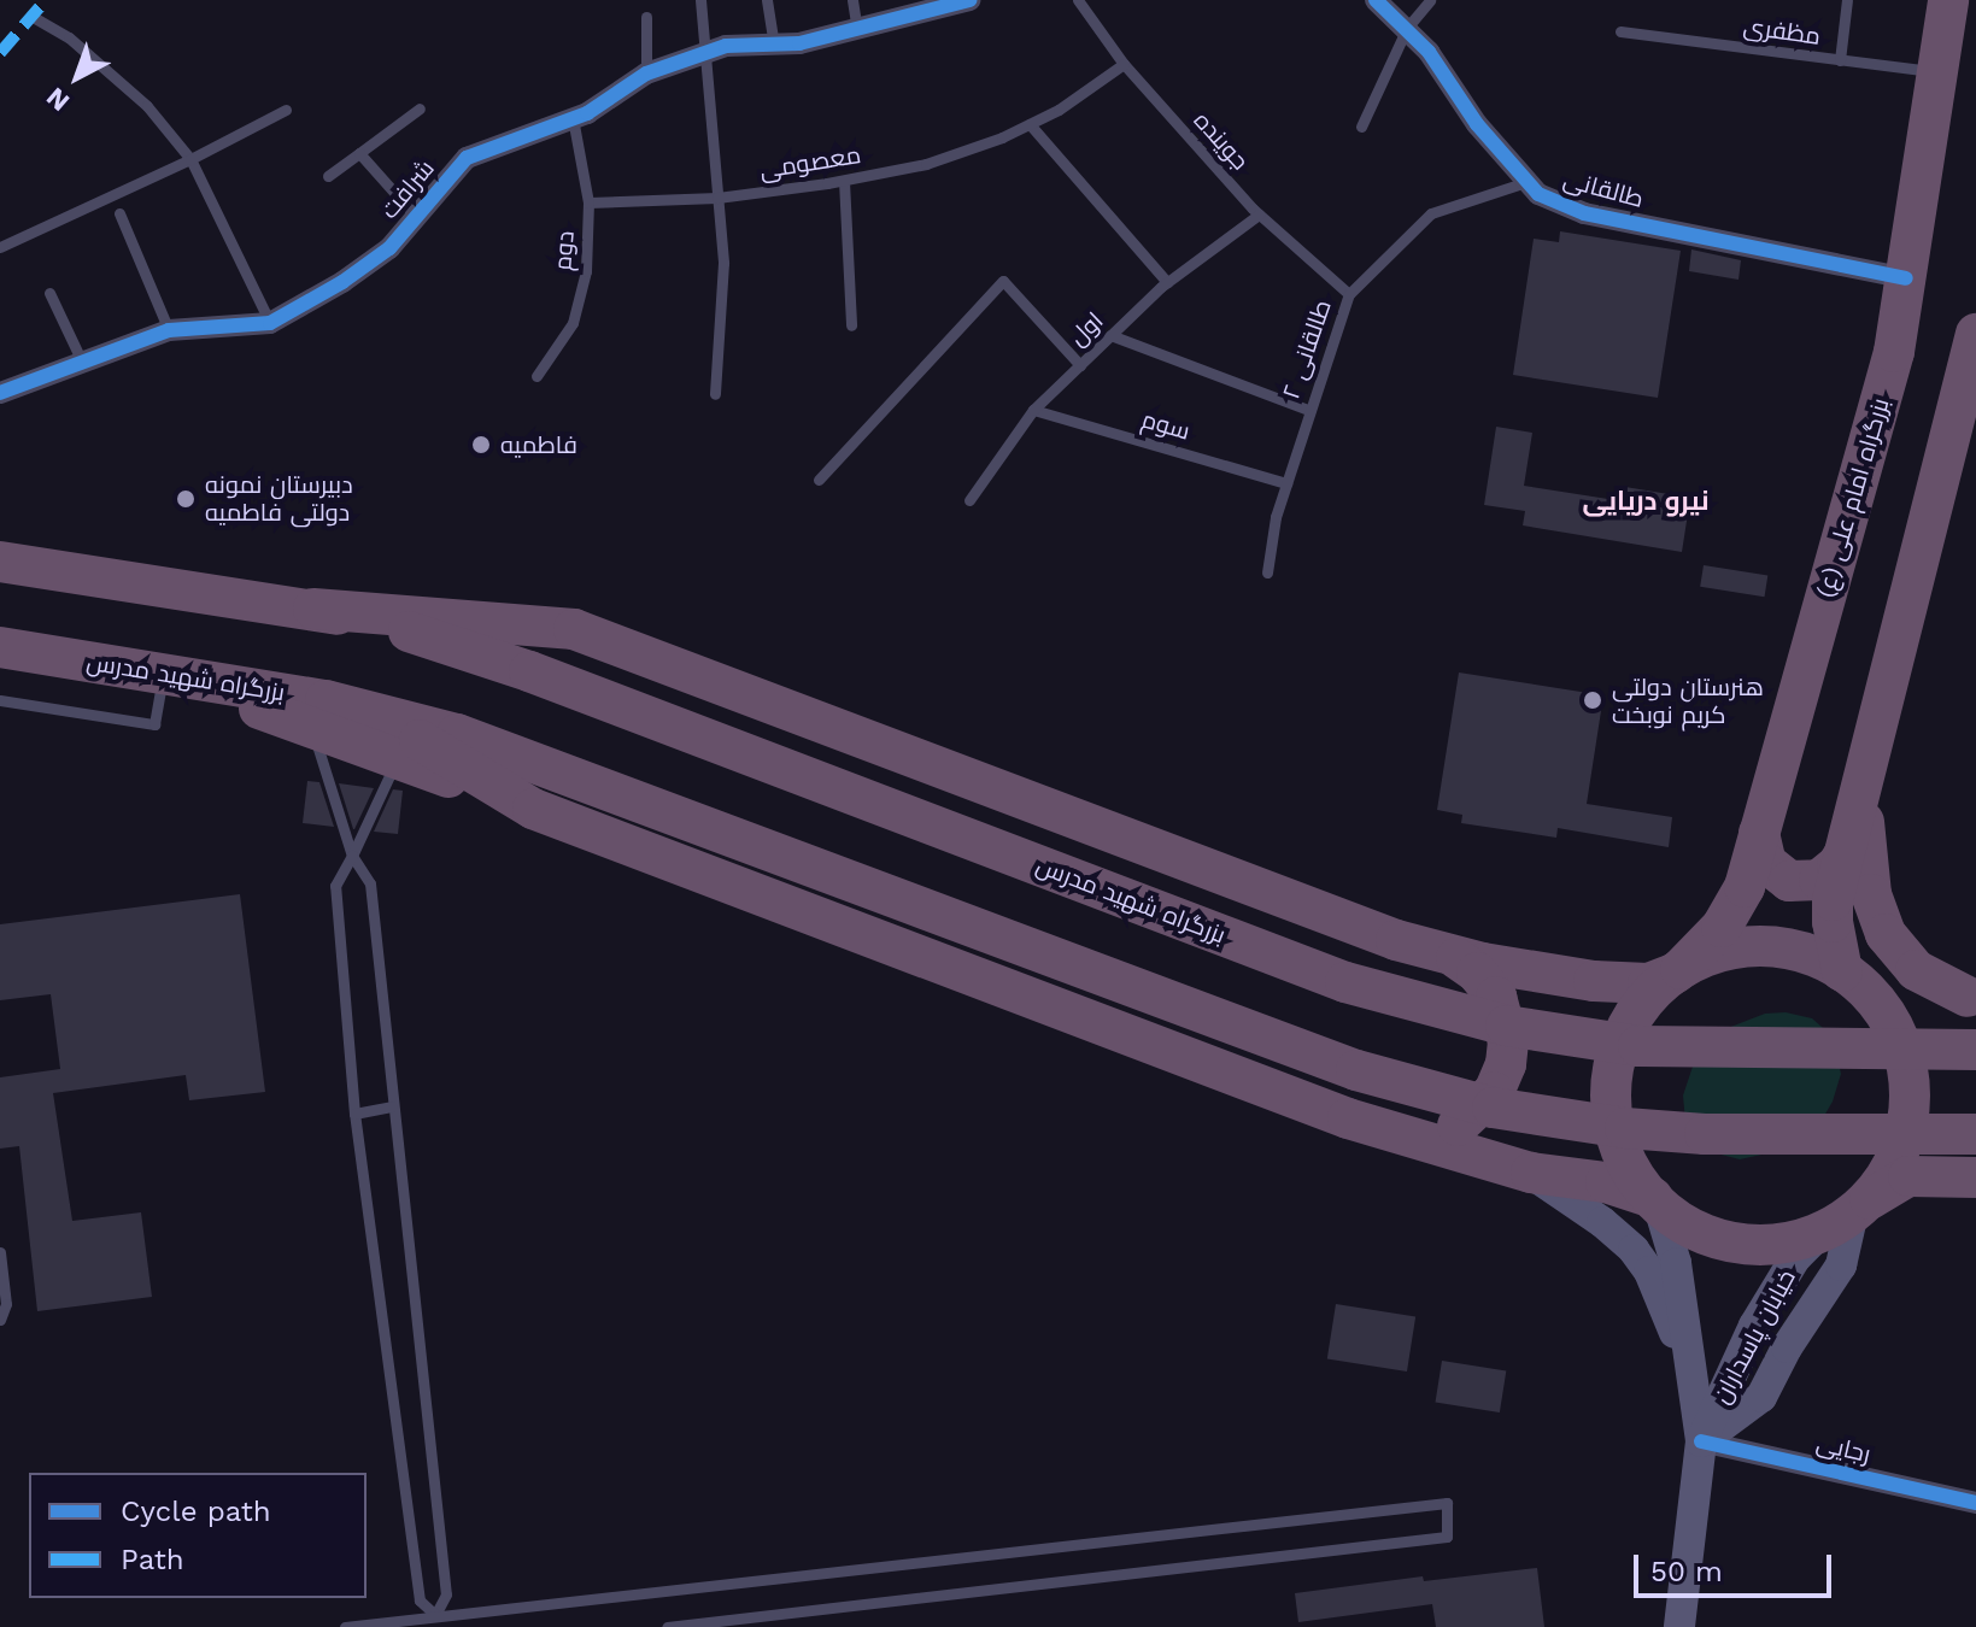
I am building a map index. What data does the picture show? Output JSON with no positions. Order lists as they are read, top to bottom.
{
  "streets": {
    "highway": ["بزرگراه امام علی (ع)", "بزرگراه شهید مدرس"],
    "main road": ["خیابان پاسداران"],
    "street": ["شرافت", "طالقانی", "رجایی"],
    "lane": [
      "مظفری",
      "جوینده",
      "معصومی",
      "دوم",
      "اول",
      "طالقانی ۲",
      "سوم"
    ]
  },
  "crossings": [
    ["مظفری", "بزرگراه امام علی (ع)"],
    ["جوینده", "معصومی"],
    ["جوینده", "اول"],
    ["جوینده", "طالقانی ۲"],
    ["معصومی", "دوم"],
    ["شرافت", "دوم"],
    ["طالقانی", "طالقانی ۲"],
    ["طالقانی", "بزرگراه امام علی (ع)"],
    ["اول", "سوم"],
    ["طالقانی ۲", "سوم"],
    ["بزرگراه امام علی (ع)", "بزرگراه شهید مدرس"],
    ["بزرگراه امام علی (ع)", "خیابان پاسداران"],
    ["بزرگراه شهید مدرس", "خیابان پاسداران"],
    ["خیابان پاسداران", "رجایی"]
  ],
  "districts": ["نیرو دریایی"],
  "places": ["فاطمیه", "دبیرستان نمونه دولتی فاطمیه", "هنرستان دولتی کریم نوبخت"],
  "legend": ["Cycle path", "Path"],
  "scale_bar": "50 m",
  "north": "bottom left"
}
